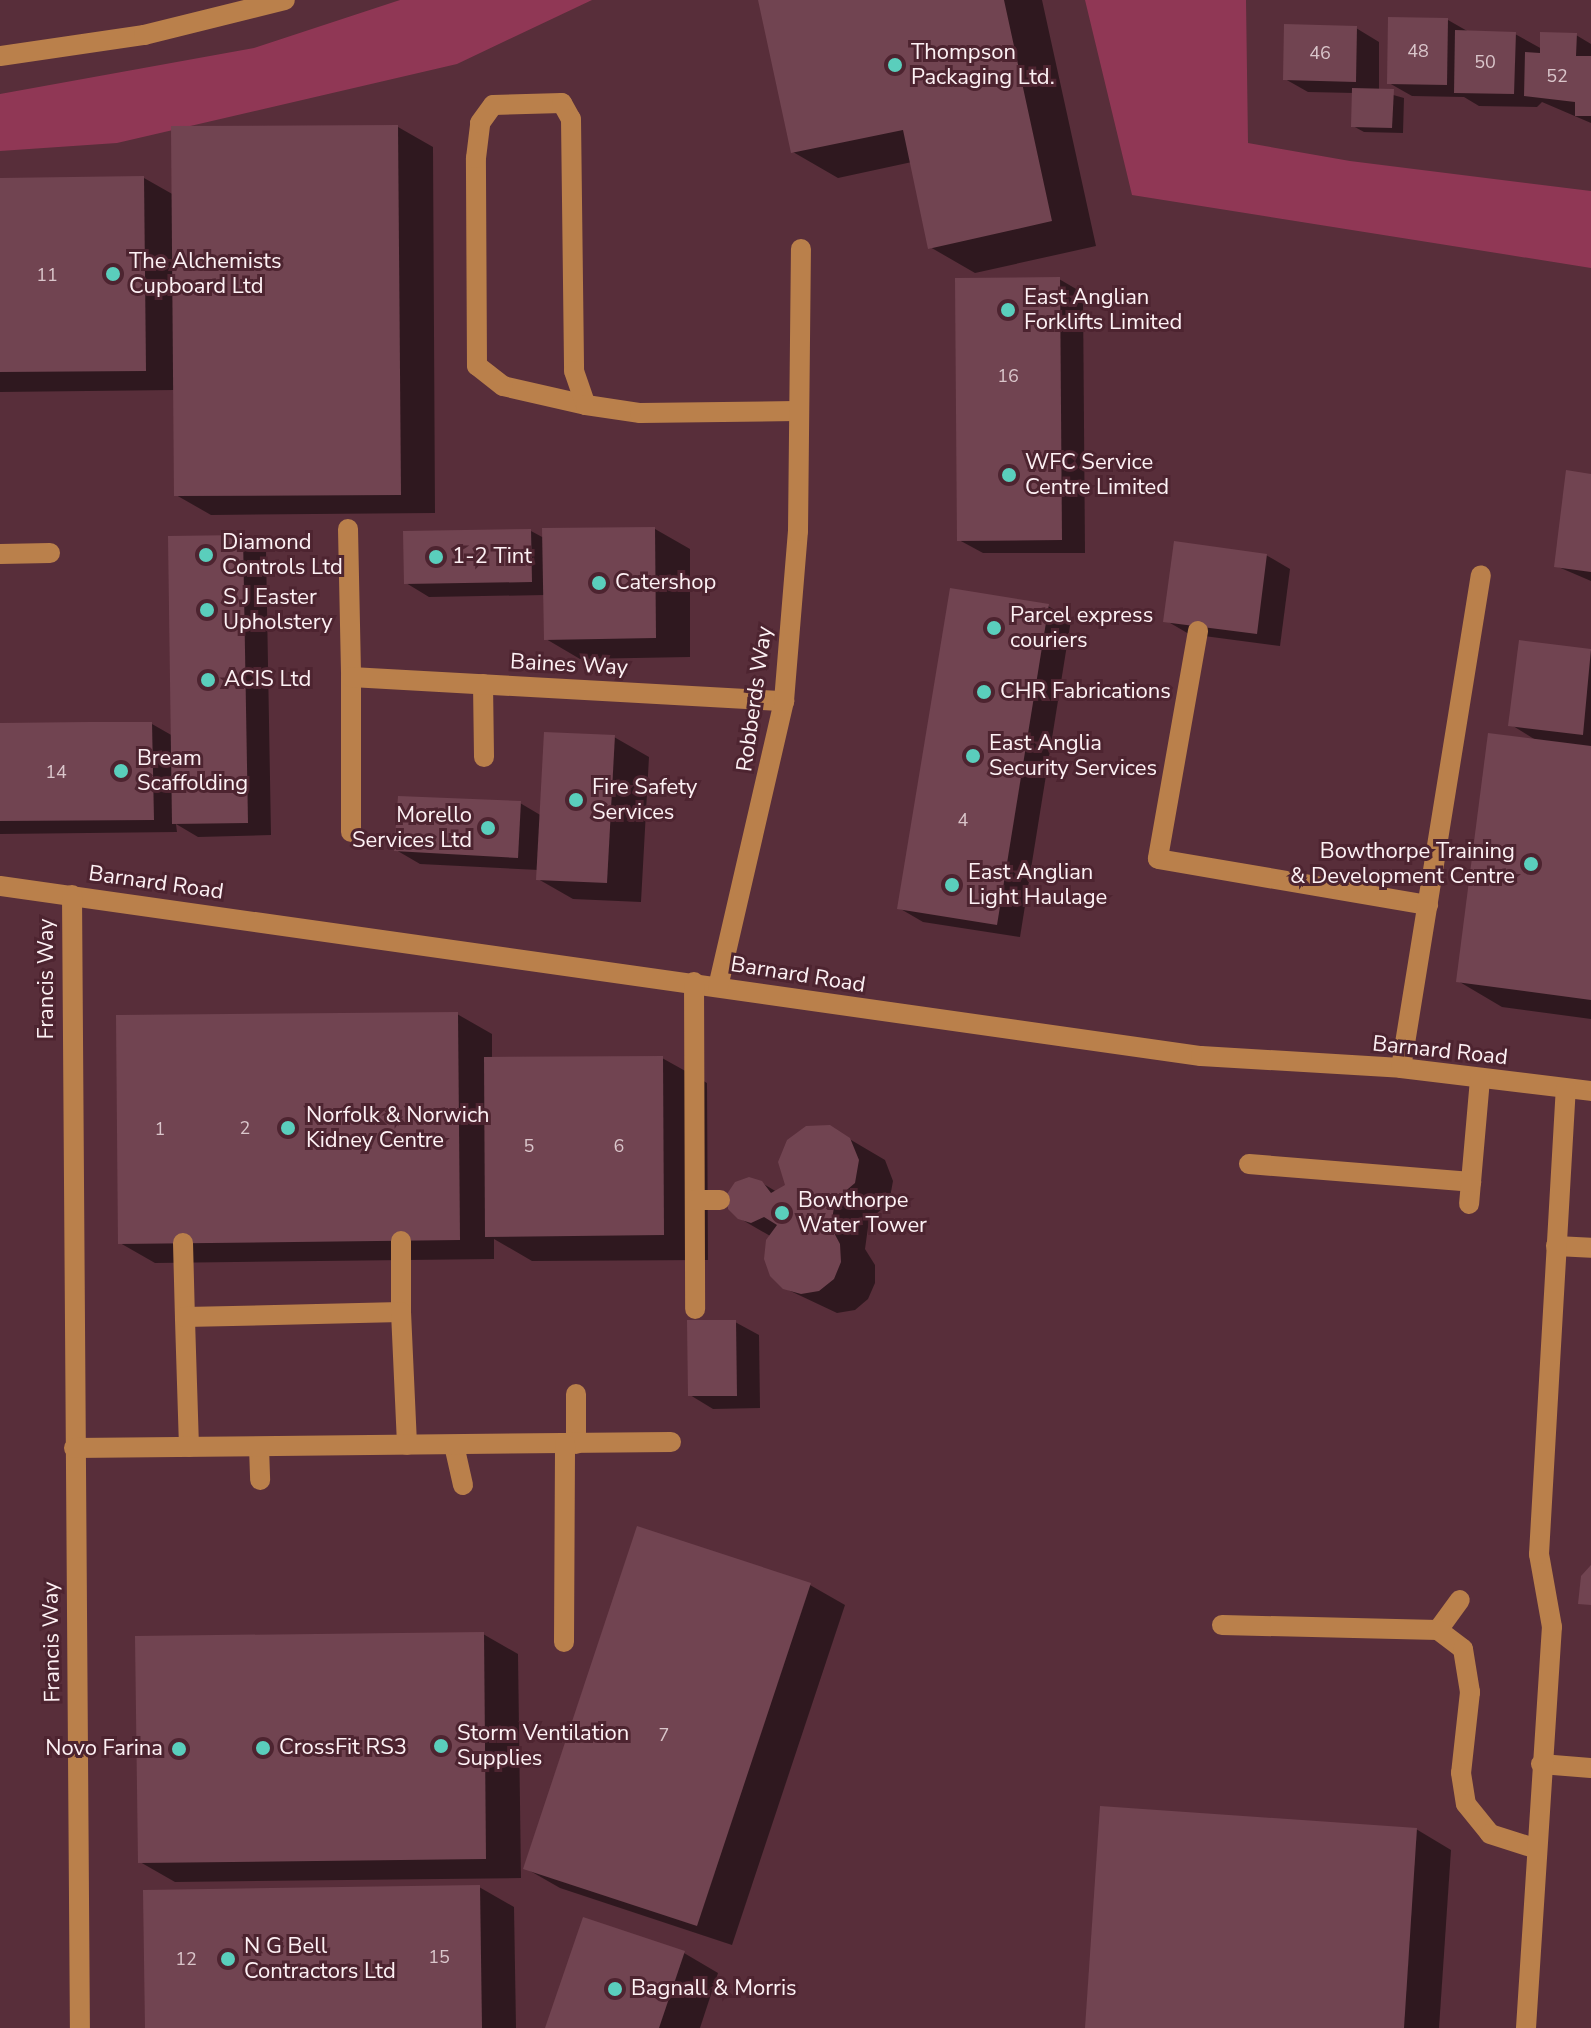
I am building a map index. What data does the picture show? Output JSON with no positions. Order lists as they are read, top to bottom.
{
  "streets": {
    "street": [
      "Baines Way",
      "Robberds Way",
      "Barnard Road",
      "Francis Way"
    ]
  },
  "crossings": [
    ["Baines Way", "Robberds Way"],
    ["Robberds Way", "Barnard Road"],
    ["Barnard Road", "Francis Way"]
  ],
  "places": [
    "Thompson Packaging Ltd.",
    "The Alchemists Cupboard Ltd",
    "East Anglian Forklifts Limited",
    "WFC Service Centre Limited",
    "Diamond Controls Ltd",
    "1-2 Tint",
    "Catershop",
    "S J Easter Upholstery",
    "Parcel express couriers",
    "ACIS Ltd",
    "CHR Fabrications",
    "East Anglia Security Services",
    "Bream Scaffolding",
    "Fire Safety Services",
    "Morello Services Ltd",
    "Bowthorpe Training & Development Centre",
    "East Anglian Light Haulage",
    "Norfolk & Norwich Kidney Centre",
    "Bowthorpe Water Tower",
    "Storm Ventilation Supplies",
    "CrossFit RS3",
    "Novo Farina",
    "N G Bell Contractors Ltd",
    "Bagnall & Morris"
  ],
  "house_numbers": [
    "48",
    "46",
    "50",
    "52",
    "11",
    "16",
    "14",
    "4",
    "2",
    "1",
    "5",
    "6",
    "7",
    "15",
    "12"
  ]
}
